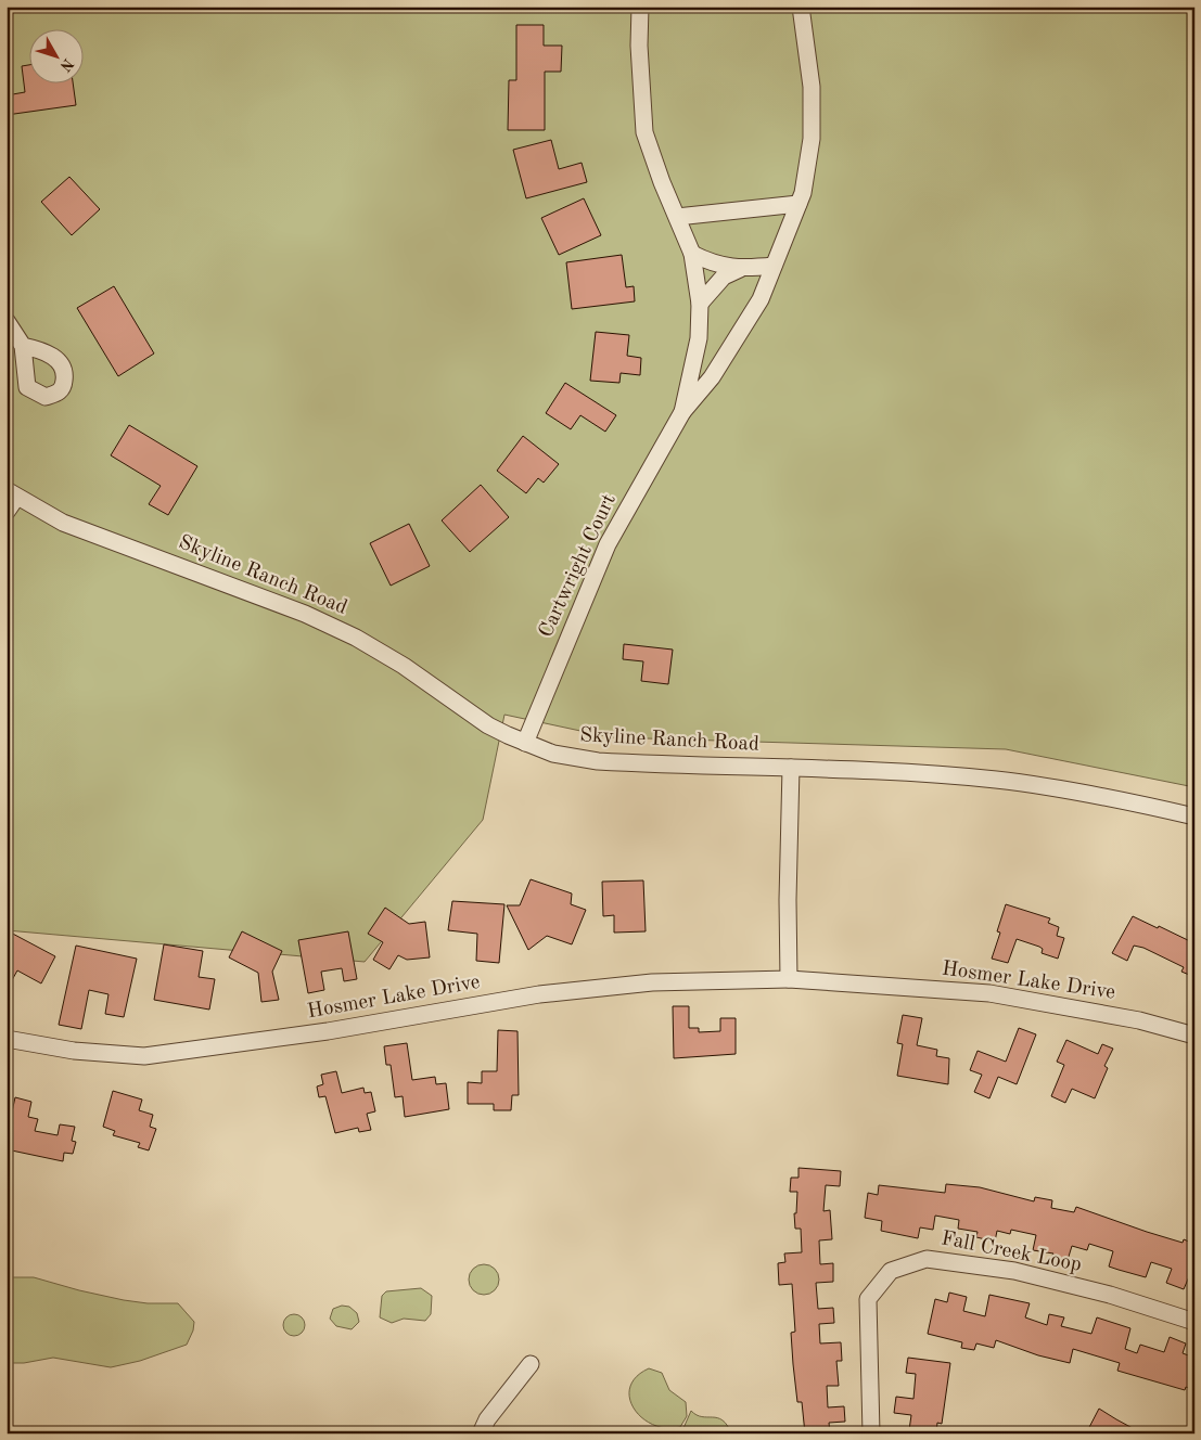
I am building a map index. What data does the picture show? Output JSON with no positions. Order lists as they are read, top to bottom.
{
  "streets": {
    "street": [
      "Cartwright Court",
      "Skyline Ranch Road",
      "Hosmer Lake Drive",
      "Fall Creek Loop"
    ]
  },
  "crossings": [
    ["Cartwright Court", "Skyline Ranch Road"]
  ],
  "north": "bottom right"
}
